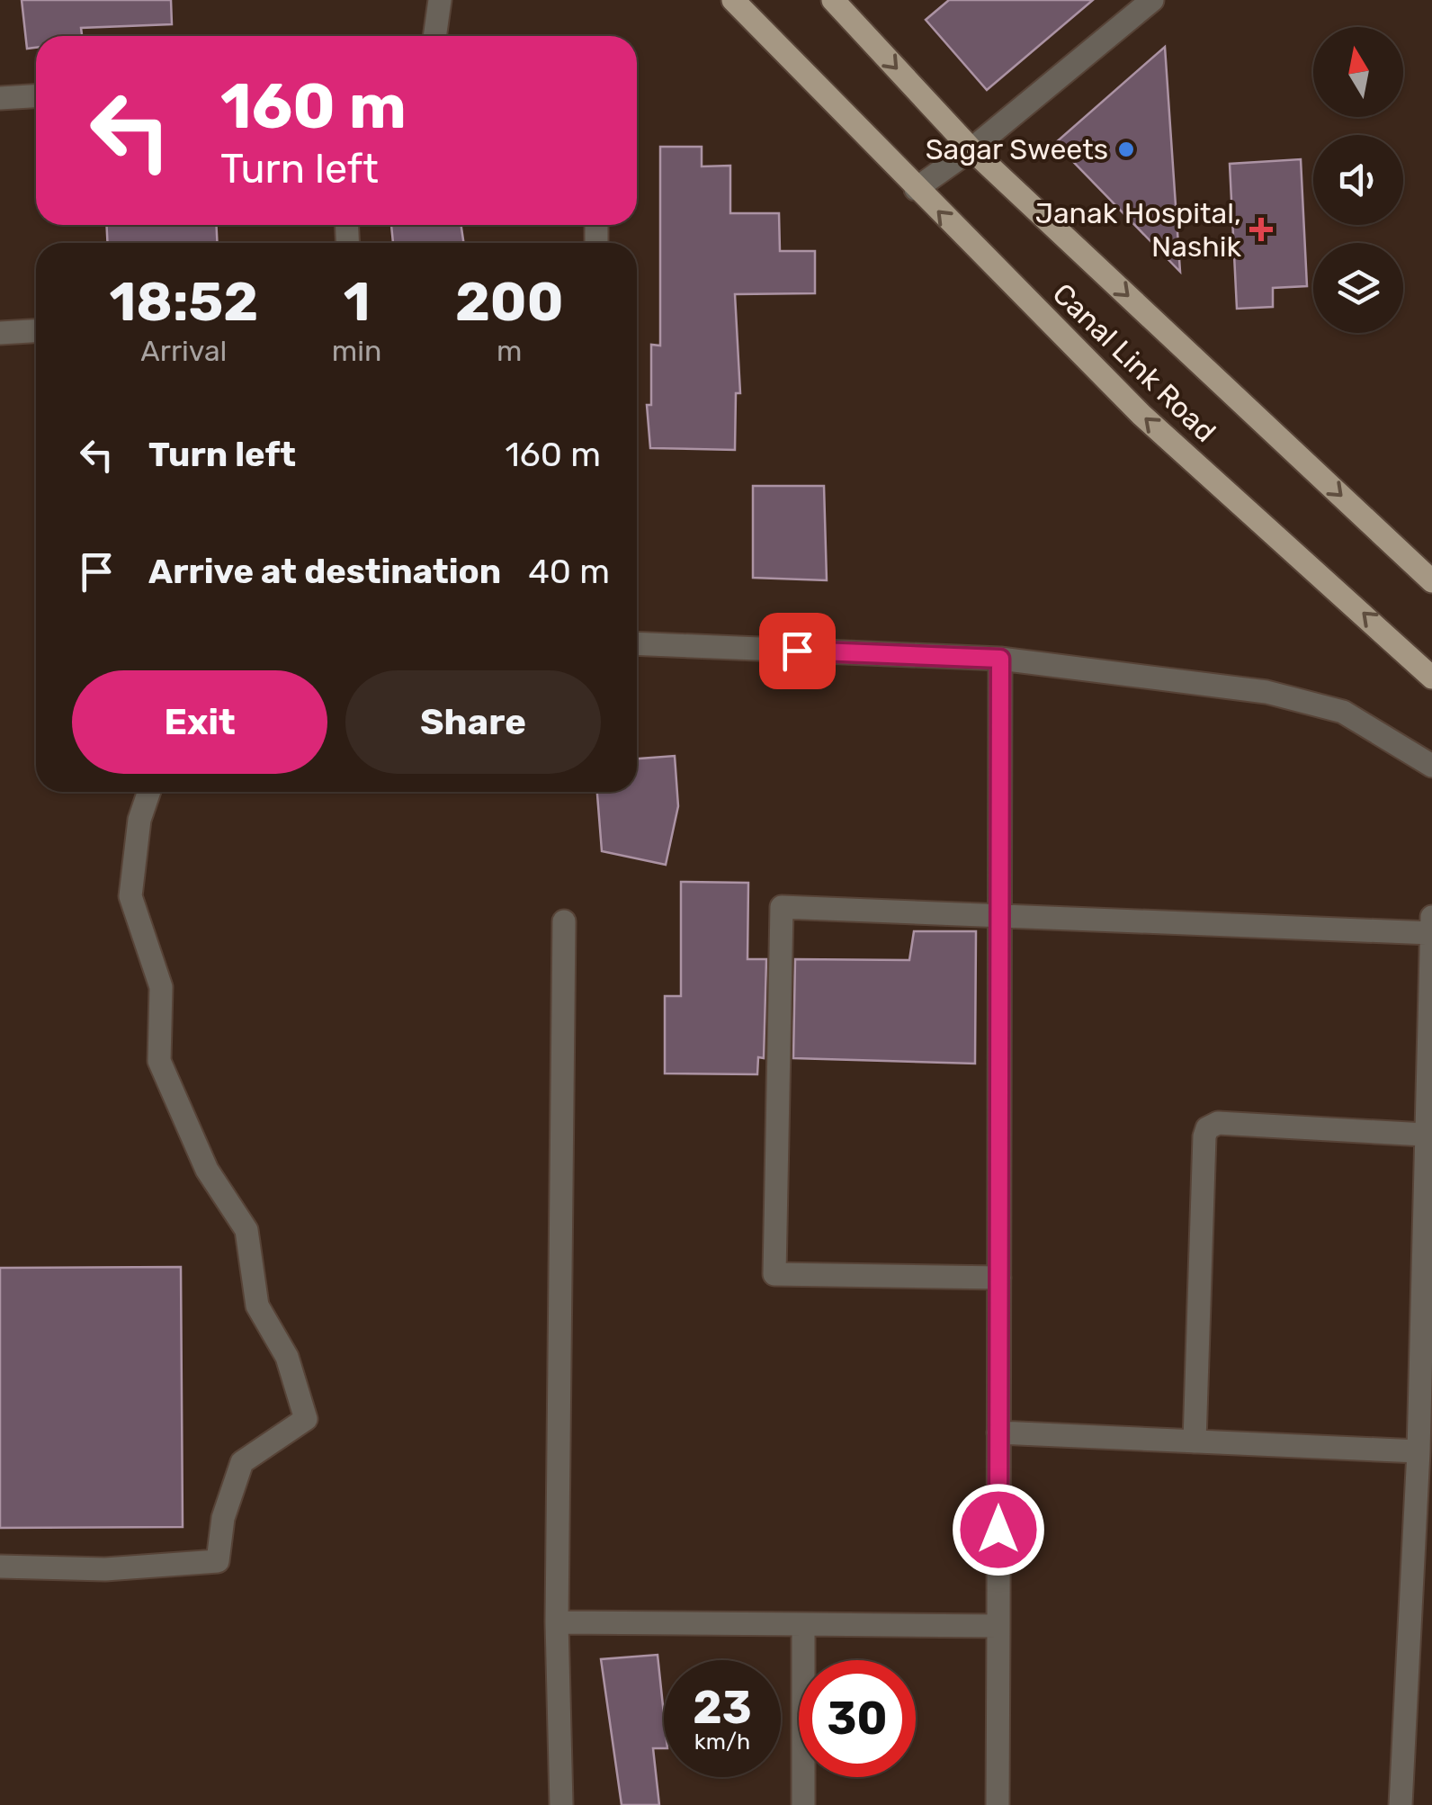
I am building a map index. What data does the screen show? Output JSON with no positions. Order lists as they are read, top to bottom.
{
  "streets": {
    "main road": ["Canal Link Road"]
  },
  "places": {
    "other": ["Sagar Sweets"],
    "health": ["Janak Hospital, Nashik"]
  },
  "north": "top",
  "page": {
    "turn": ["160 m", "Turn left"],
    "eta": [
      "18:52",
      "Arrival",
      "1",
      "min",
      "200",
      "m"
    ],
    "list": [
      {
        "name": "Turn left",
        "value": "160 m"
      },
      {
        "name": "Arrive at destination",
        "value": "40 m"
      }
    ],
    "buttons": ["Exit", "Share"],
    "speed": "23 km/h",
    "limit": "30"
  }
}
